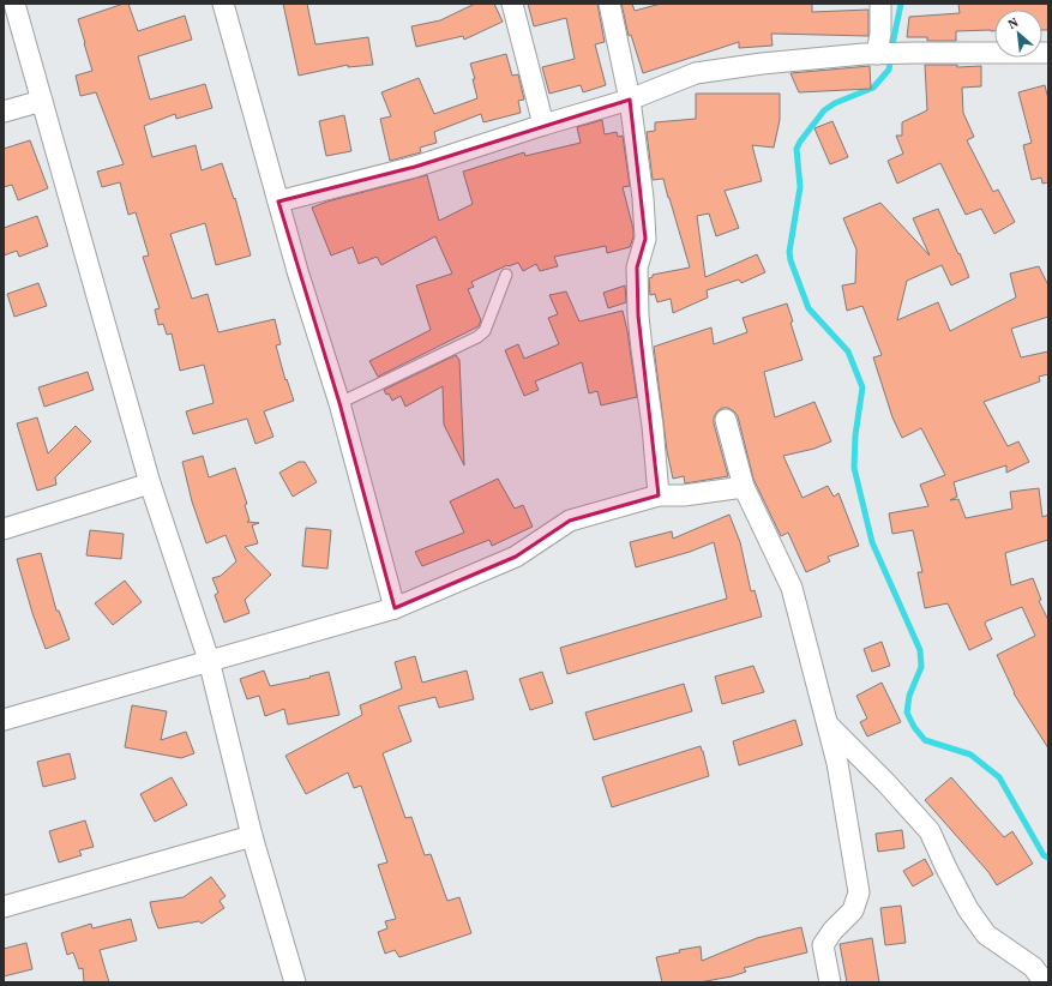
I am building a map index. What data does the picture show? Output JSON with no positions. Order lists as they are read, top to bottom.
{
  "north": "top left"
}
